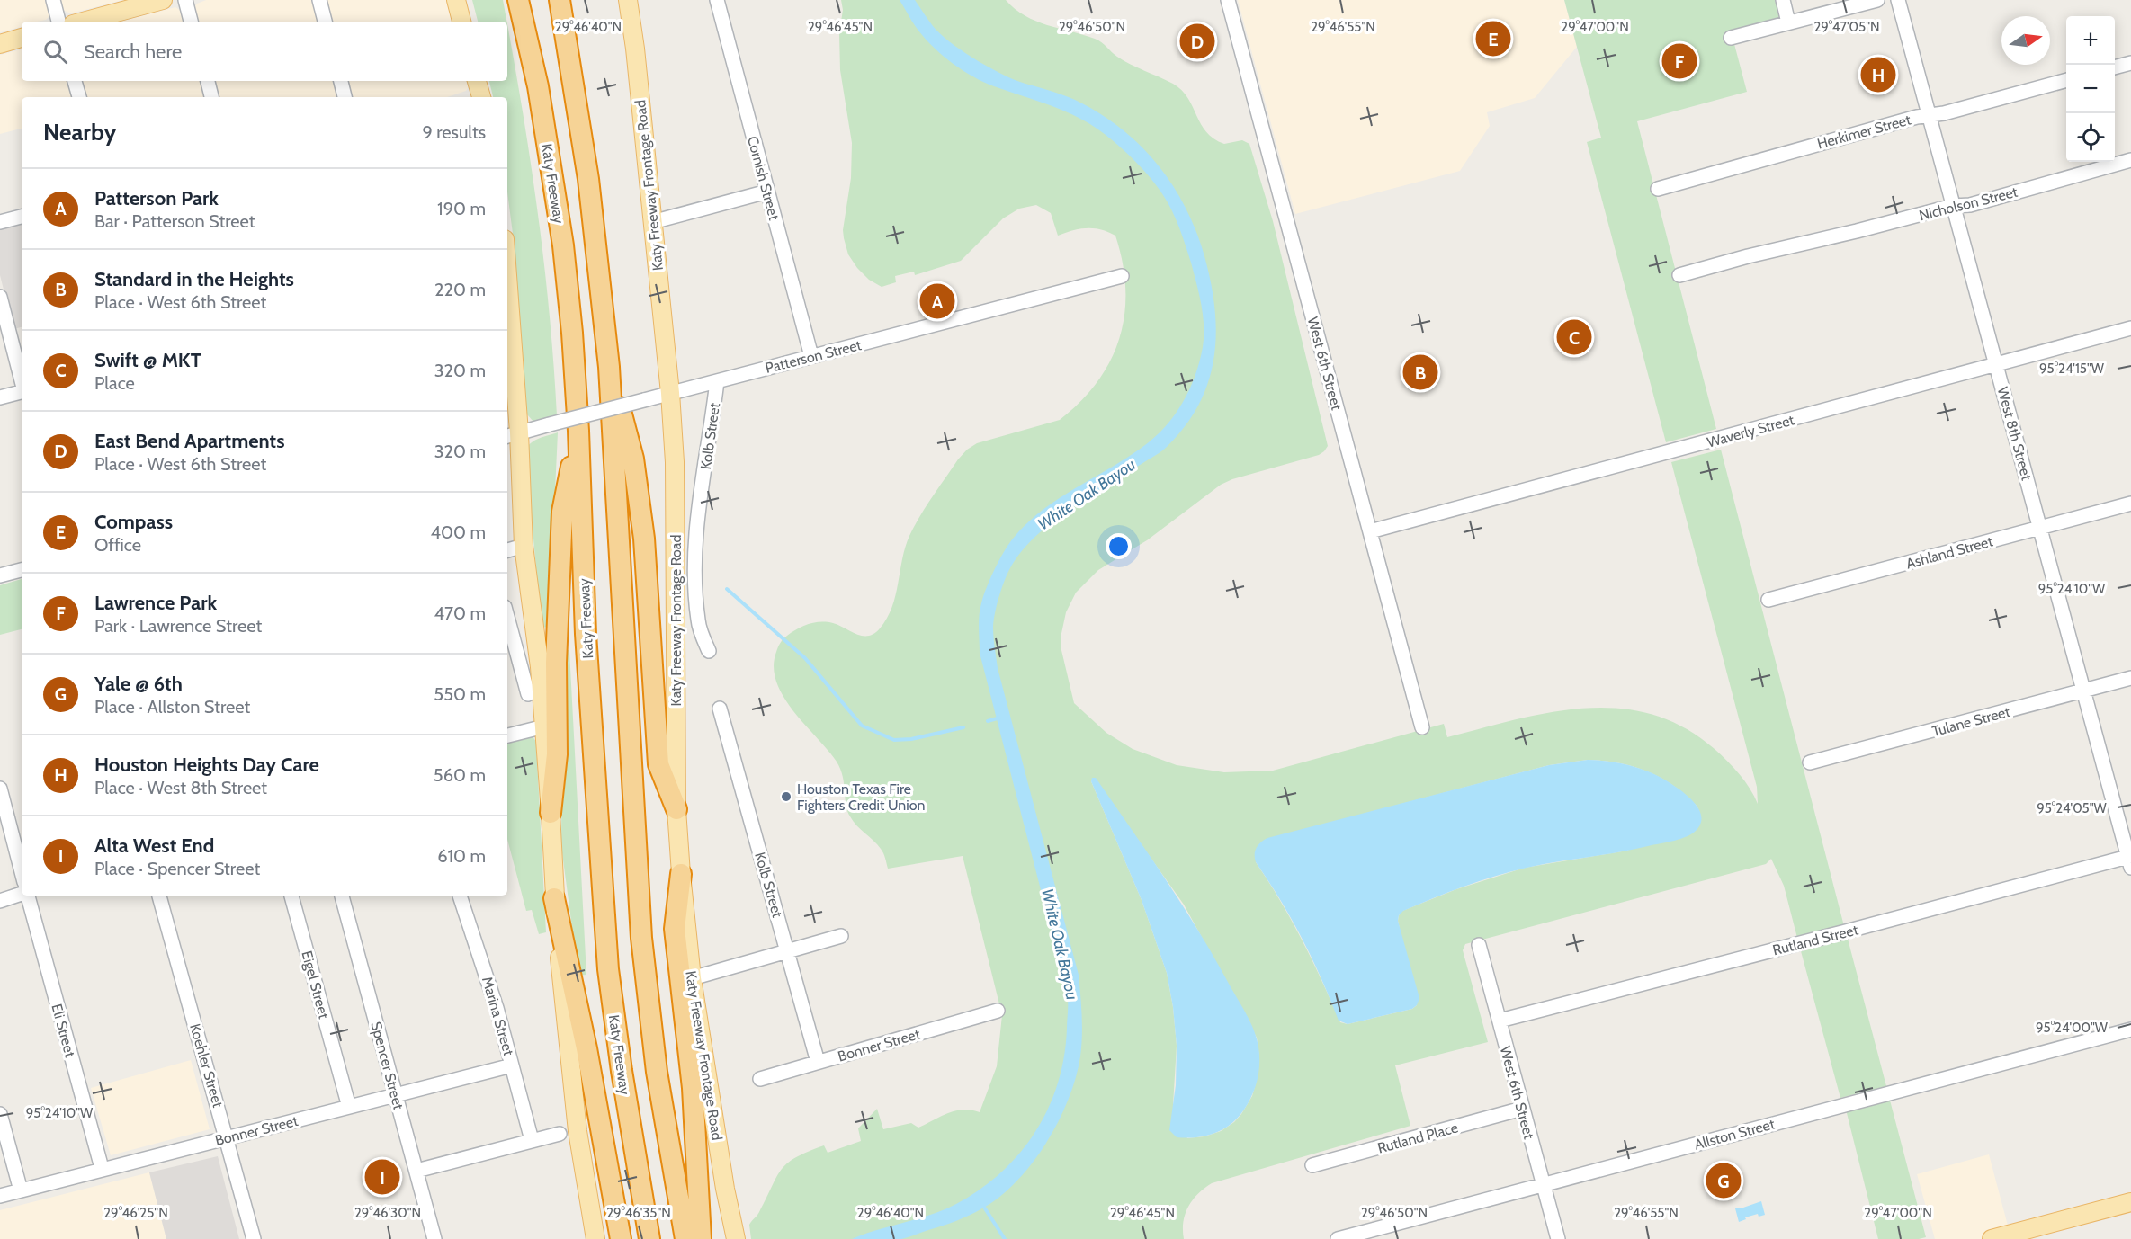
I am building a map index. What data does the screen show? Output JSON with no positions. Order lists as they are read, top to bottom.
{
  "streets": {
    "highway": ["Katy Freeway"],
    "main road": ["Katy Freeway Frontage Road"],
    "street": [
      "Herkimer Street",
      "Cornish Street",
      "Nicholson Street",
      "Patterson Street",
      "West 6th Street",
      "Waverly Street",
      "West 8th Street",
      "Kolb Street",
      "Ashland Street",
      "Tulane Street",
      "Rutland Street",
      "Eigel Street",
      "Marina Street",
      "Eli Street",
      "Bonner Street",
      "Koehler Street",
      "Spencer Street",
      "Allston Street",
      "Rutland Place"
    ]
  },
  "crossings": [
    ["Herkimer Street", "West 8th Street"],
    ["Cornish Street", "Patterson Street"],
    ["Katy Freeway Frontage Road", "Patterson Street"],
    ["Nicholson Street", "West 8th Street"],
    ["Patterson Street", "Kolb Street"],
    ["West 6th Street", "Waverly Street"],
    ["West 6th Street", "Rutland Street"],
    ["West 6th Street", "Allston Street"],
    ["West 6th Street", "Rutland Place"],
    ["Waverly Street", "West 8th Street"],
    ["West 8th Street", "Ashland Street"],
    ["West 8th Street", "Tulane Street"],
    ["West 8th Street", "Rutland Street"],
    ["Kolb Street", "Bonner Street"],
    ["Eigel Street", "Bonner Street"],
    ["Marina Street", "Bonner Street"],
    ["Eli Street", "Bonner Street"],
    ["Bonner Street", "Koehler Street"],
    ["Bonner Street", "Spencer Street"]
  ],
  "water": ["White Oak Bayou"],
  "places": ["Houston Texas Fire Fighters Credit Union"],
  "north": "right",
  "page": {
    "map_buttons": ["+", "−"],
    "pins": [
      "E",
      "D",
      "F",
      "H",
      "A",
      "C",
      "B",
      "I",
      "G"
    ],
    "search": "Search here",
    "heading": ["Nearby", "9 results"],
    "list": [
      {
        "mark": "A",
        "name": "Patterson Park",
        "note": "Bar · Patterson Street",
        "value": "190 m"
      },
      {
        "mark": "B",
        "name": "Standard in the Heights",
        "note": "Place · West 6th Street",
        "value": "220 m"
      },
      {
        "mark": "C",
        "name": "Swift @ MKT",
        "note": "Place",
        "value": "320 m"
      },
      {
        "mark": "D",
        "name": "East Bend Apartments",
        "note": "Place · West 6th Street",
        "value": "320 m"
      },
      {
        "mark": "E",
        "name": "Compass",
        "note": "Office",
        "value": "400 m"
      },
      {
        "mark": "F",
        "name": "Lawrence Park",
        "note": "Park · Lawrence Street",
        "value": "470 m"
      },
      {
        "mark": "G",
        "name": "Yale @ 6th",
        "note": "Place · Allston Street",
        "value": "550 m"
      },
      {
        "mark": "H",
        "name": "Houston Heights Day Care",
        "note": "Place · West 8th Street",
        "value": "560 m"
      },
      {
        "mark": "I",
        "name": "Alta West End",
        "note": "Place · Spencer Street",
        "value": "610 m"
      }
    ]
  },
  "coordinates": [
    "29°46'40\"N",
    "29°46'45\"N",
    "29°46'50\"N",
    "29°46'55\"N",
    "29°47'00\"N",
    "29°47'05\"N",
    "95°24'15\"W",
    "95°24'10\"W",
    "95°24'05\"W",
    "95°24'00\"W",
    "29°46'25\"N",
    "29°46'30\"N",
    "29°46'35\"N"
  ]
}
